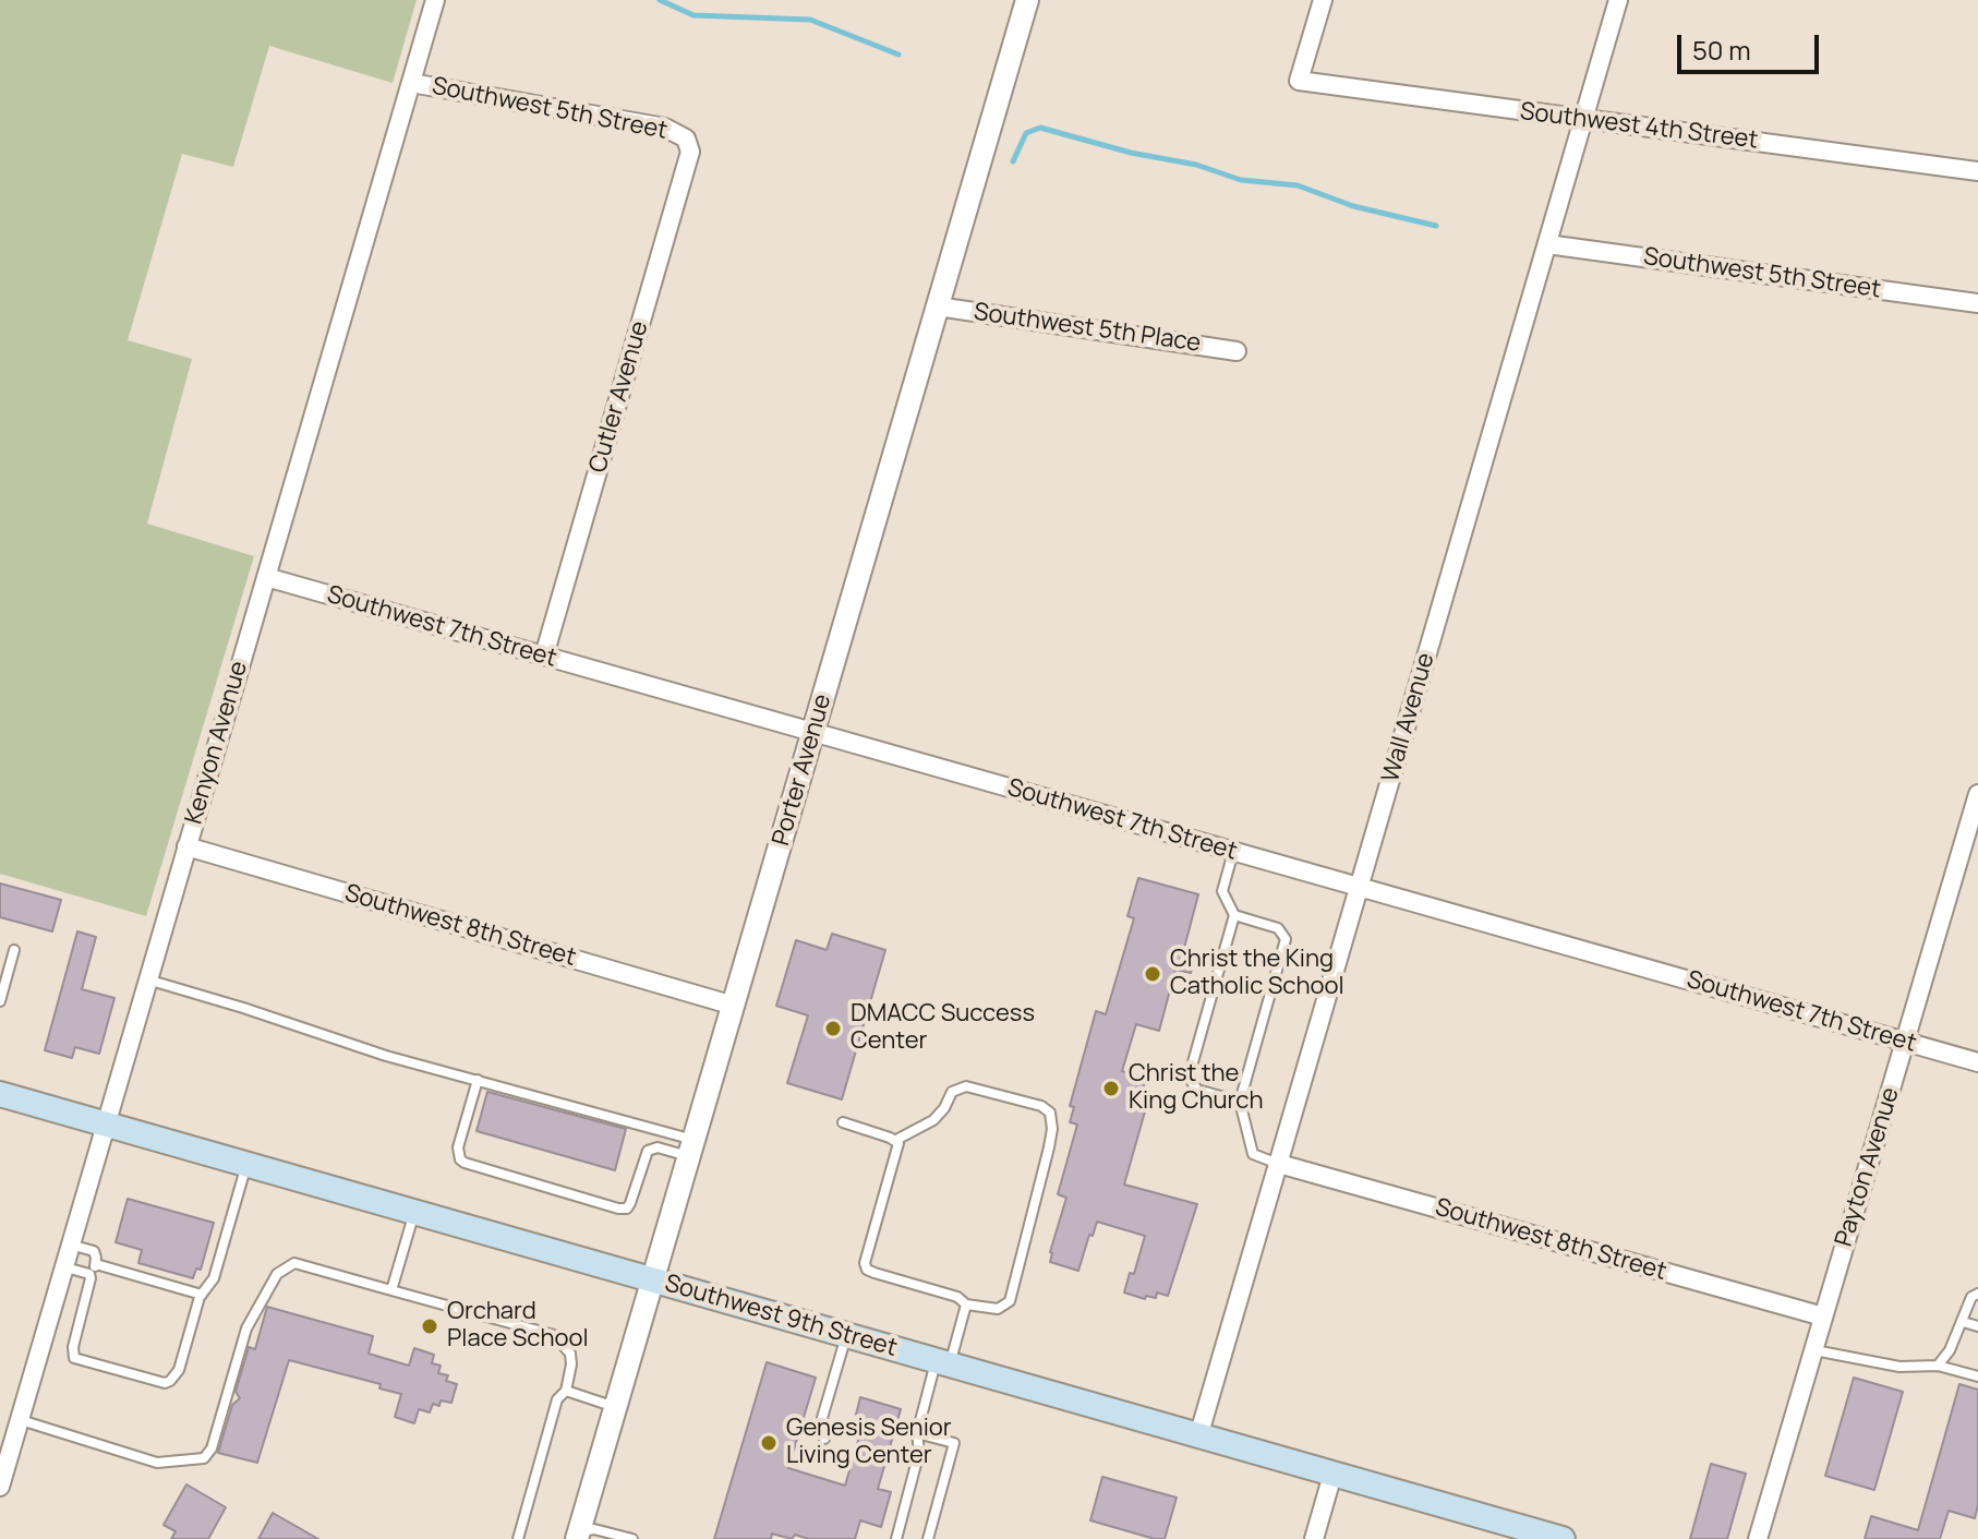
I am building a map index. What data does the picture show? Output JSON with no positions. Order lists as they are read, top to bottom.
{
  "streets": {
    "main road": ["Southwest 9th Street"],
    "street": [
      "Southwest 5th Street",
      "Southwest 4th Street",
      "Southwest 5th Place",
      "Cutler Avenue",
      "Southwest 7th Street",
      "Wall Avenue",
      "Kenyon Avenue",
      "Porter Avenue",
      "Southwest 8th Street",
      "Payton Avenue"
    ]
  },
  "crossings": [
    ["Southwest 5th Street", "Cutler Avenue"],
    ["Southwest 5th Street", "Wall Avenue"],
    ["Southwest 5th Street", "Kenyon Avenue"],
    ["Southwest 4th Street", "Wall Avenue"],
    ["Southwest 5th Place", "Porter Avenue"],
    ["Cutler Avenue", "Southwest 7th Street"],
    ["Southwest 7th Street", "Wall Avenue"],
    ["Southwest 7th Street", "Kenyon Avenue"],
    ["Southwest 7th Street", "Porter Avenue"],
    ["Southwest 7th Street", "Payton Avenue"],
    ["Wall Avenue", "Southwest 8th Street"],
    ["Wall Avenue", "Southwest 9th Street"],
    ["Kenyon Avenue", "Southwest 8th Street"],
    ["Kenyon Avenue", "Southwest 9th Street"],
    ["Porter Avenue", "Southwest 8th Street"],
    ["Porter Avenue", "Southwest 9th Street"],
    ["Southwest 8th Street", "Payton Avenue"]
  ],
  "places": [
    "Christ the King Catholic School",
    "DMACC Success Center",
    "Christ the King Church",
    "Orchard Place School",
    "Genesis Senior Living Center"
  ],
  "scale_bar": "50 m"
}
